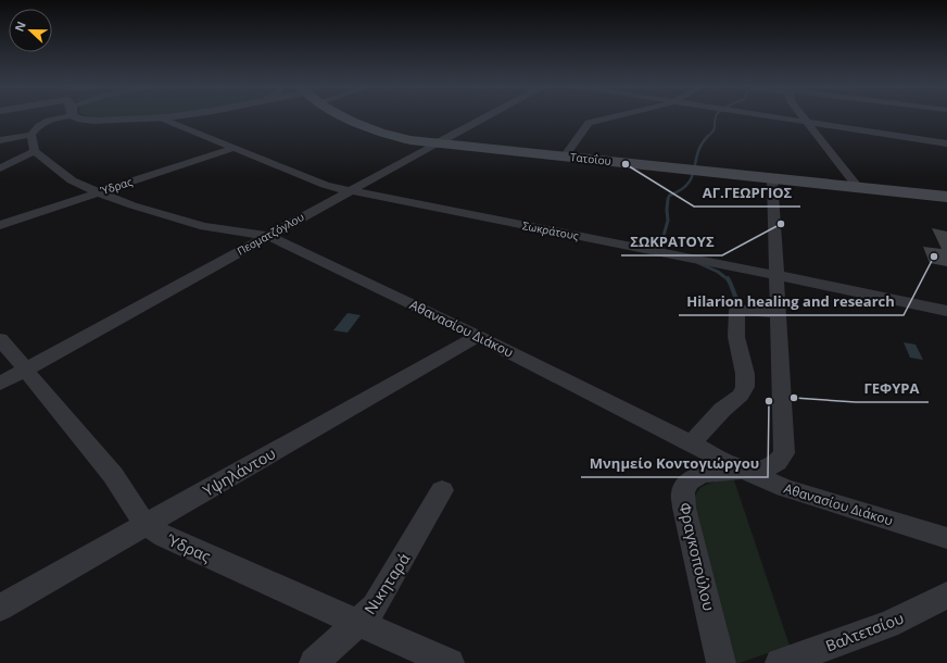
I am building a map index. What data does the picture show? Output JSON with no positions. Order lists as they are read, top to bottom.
{
  "streets": {
    "main road": ["Τατοΐου"],
    "street": [
      "Ύδρας",
      "Σωκράτους",
      "Πεσματζόγλου",
      "Αθανασίου Διάκου",
      "Υψηλάντου",
      "Φραγκοπούλου",
      "Νικηταρά",
      "Βαλτετσίου"
    ]
  },
  "crossings": [
    ["Τατοΐου", "Πεσματζόγλου"],
    ["Ύδρας", "Σωκράτους"],
    ["Ύδρας", "Πεσματζόγλου"],
    ["Ύδρας", "Αθανασίου Διάκου"],
    ["Ύδρας", "Υψηλάντου"],
    ["Ύδρας", "Νικηταρά"],
    ["Σωκράτους", "Πεσματζόγλου"],
    ["Πεσματζόγλου", "Αθανασίου Διάκου"],
    ["Αθανασίου Διάκου", "Υψηλάντου"],
    ["Αθανασίου Διάκου", "Φραγκοπούλου"]
  ],
  "places": [
    "ΑΓ.ΓΕΩΡΓΙΟΣ",
    "ΣΩΚΡΑΤΟΥΣ",
    "Hilarion healing and research",
    "ΓΕΦΥΡΑ",
    "Μνημείο Κοντογιώργου"
  ],
  "north": "left"
}
